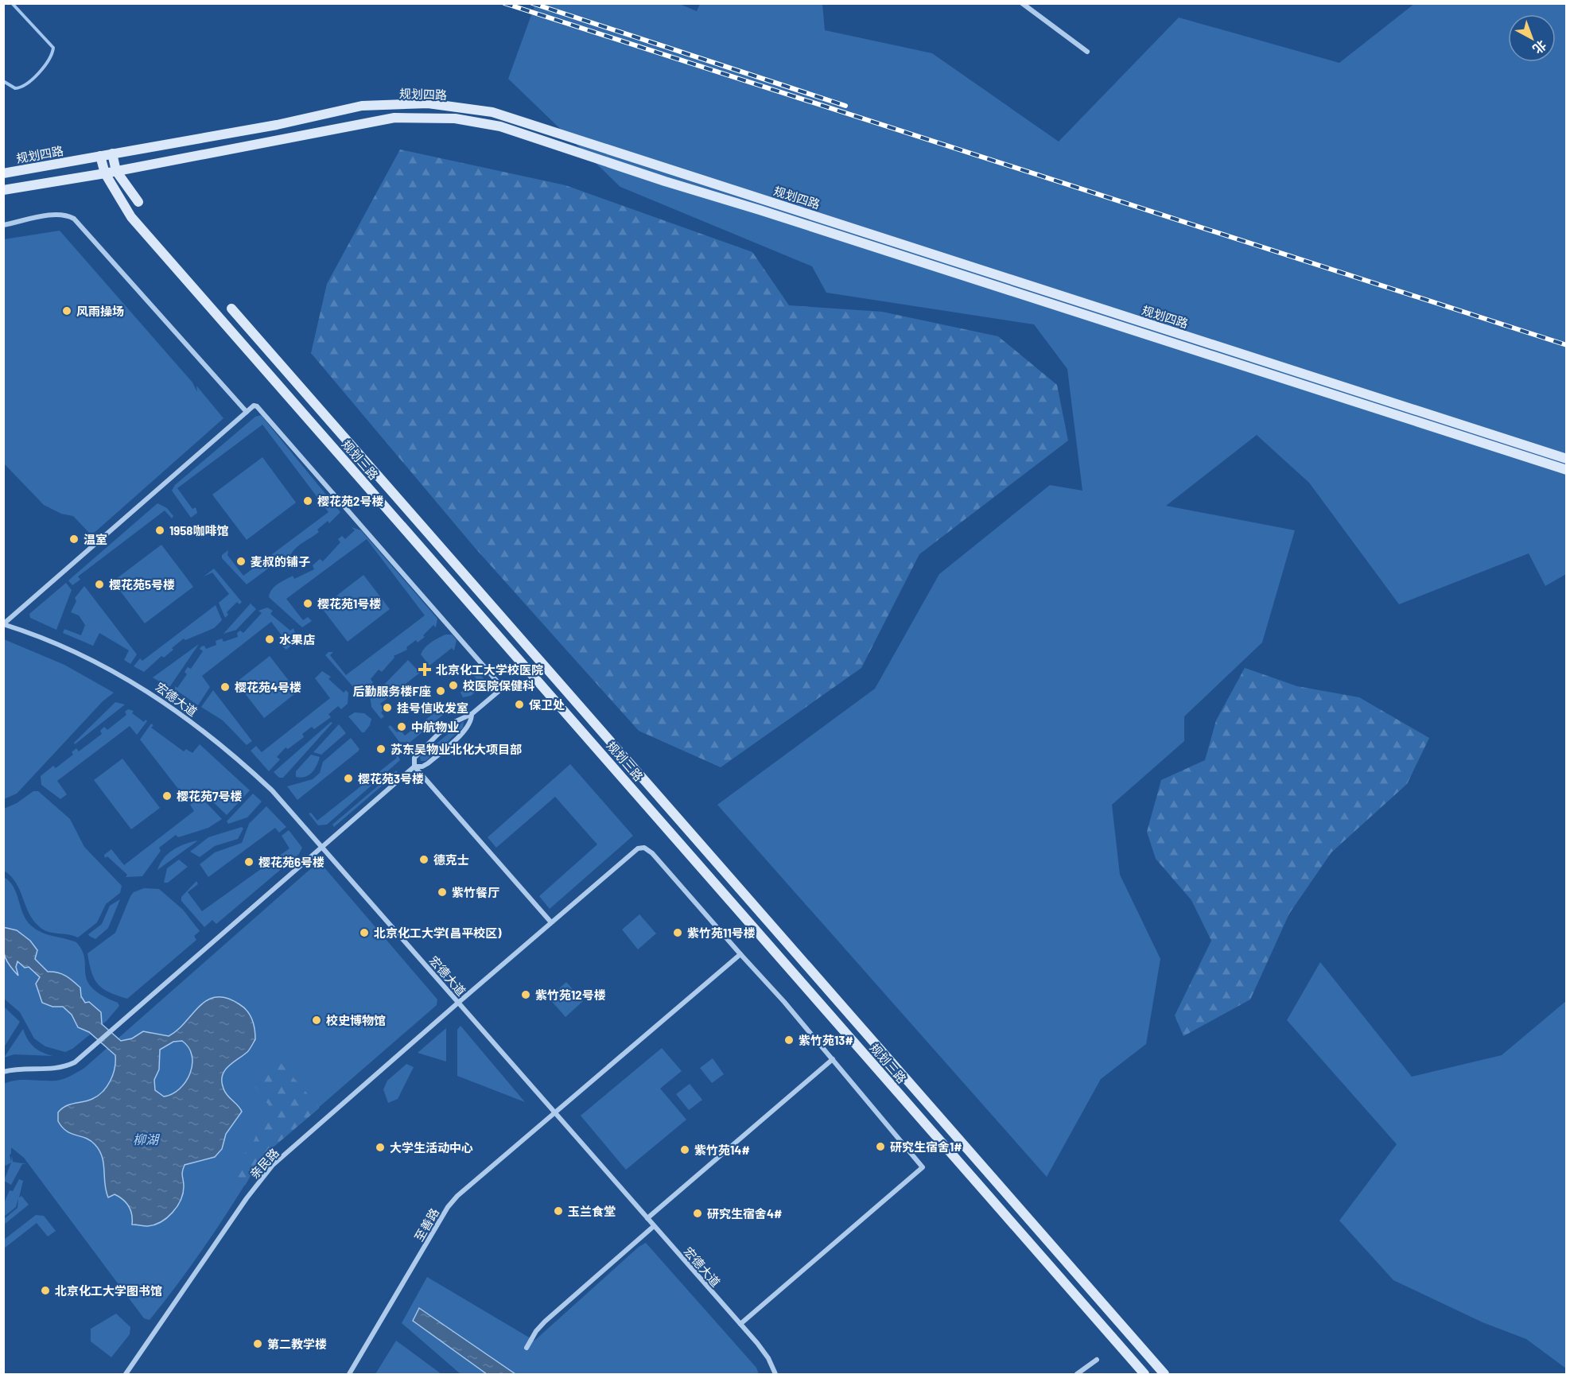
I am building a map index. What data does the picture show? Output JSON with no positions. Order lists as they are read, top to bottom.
{
  "streets": {
    "main road": ["规划四路", "规划三路"],
    "street": ["宏德大道", "亲民路", "至善路"]
  },
  "crossings": [
    ["规划四路", "规划三路"],
    ["宏德大道", "亲民路"],
    ["宏德大道", "至善路"],
    ["亲民路", "至善路"]
  ],
  "water": ["柳湖"],
  "places": {
    "other": [
      "风雨操场",
      "樱花苑2号楼",
      "1958咖啡馆",
      "温室",
      "麦叔的铺子",
      "樱花苑5号楼",
      "樱花苑1号楼",
      "水果店",
      "校医院保健科",
      "樱花苑4号楼",
      "后勤服务楼F座",
      "保卫处",
      "挂号信收发室",
      "中航物业",
      "苏东吴物业北化大项目部",
      "樱花苑3号楼",
      "樱花苑7号楼",
      "德克士",
      "樱花苑6号楼",
      "紫竹餐厅",
      "北京化工大学(昌平校区)",
      "紫竹苑11号楼",
      "紫竹苑12号楼",
      "校史博物馆",
      "紫竹苑13#",
      "研究生宿舍1#",
      "大学生活动中心",
      "紫竹苑14#",
      "玉兰食堂",
      "研究生宿舍4#",
      "北京化工大学图书馆",
      "第二教学楼"
    ],
    "health": ["北京化工大学校医院"]
  },
  "north": "bottom right"
}
